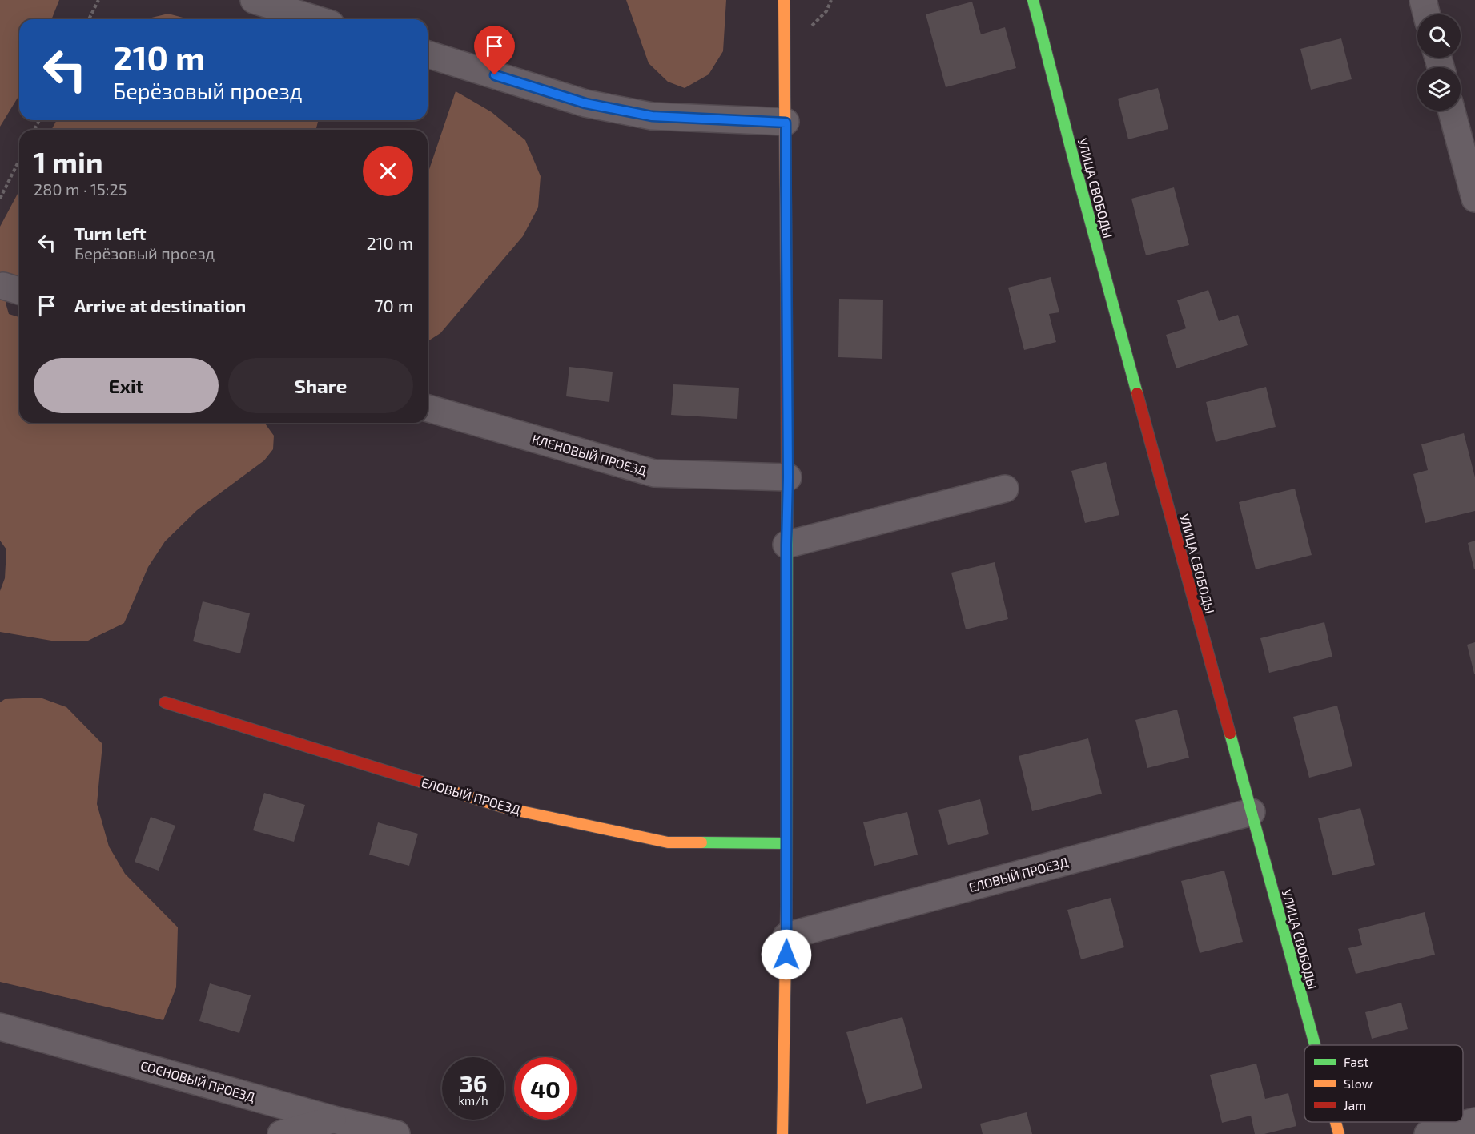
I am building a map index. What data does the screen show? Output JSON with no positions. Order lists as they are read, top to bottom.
{
  "streets": {
    "street": [
      "УЛИЦА СВОБОДЫ",
      "КЛЕНОВЫЙ ПРОЕЗД",
      "ЕЛОВЫЙ ПРОЕЗД",
      "СОСНОВЫЙ ПРОЕЗД"
    ]
  },
  "crossings": [
    ["УЛИЦА СВОБОДЫ", "ЕЛОВЫЙ ПРОЕЗД"]
  ],
  "legend": ["Fast", "Slow", "Jam"],
  "page": {
    "turn": ["210 m", "Берёзовый проезд"],
    "heading": ["1 min", "280 m · 15:25"],
    "list": [
      {
        "name": "Turn left",
        "note": "Берёзовый проезд",
        "value": "210 m"
      },
      {
        "name": "Arrive at destination",
        "value": "70 m"
      }
    ],
    "buttons": ["Exit", "Share"],
    "speed": "36 km/h",
    "limit": "40"
  }
}
